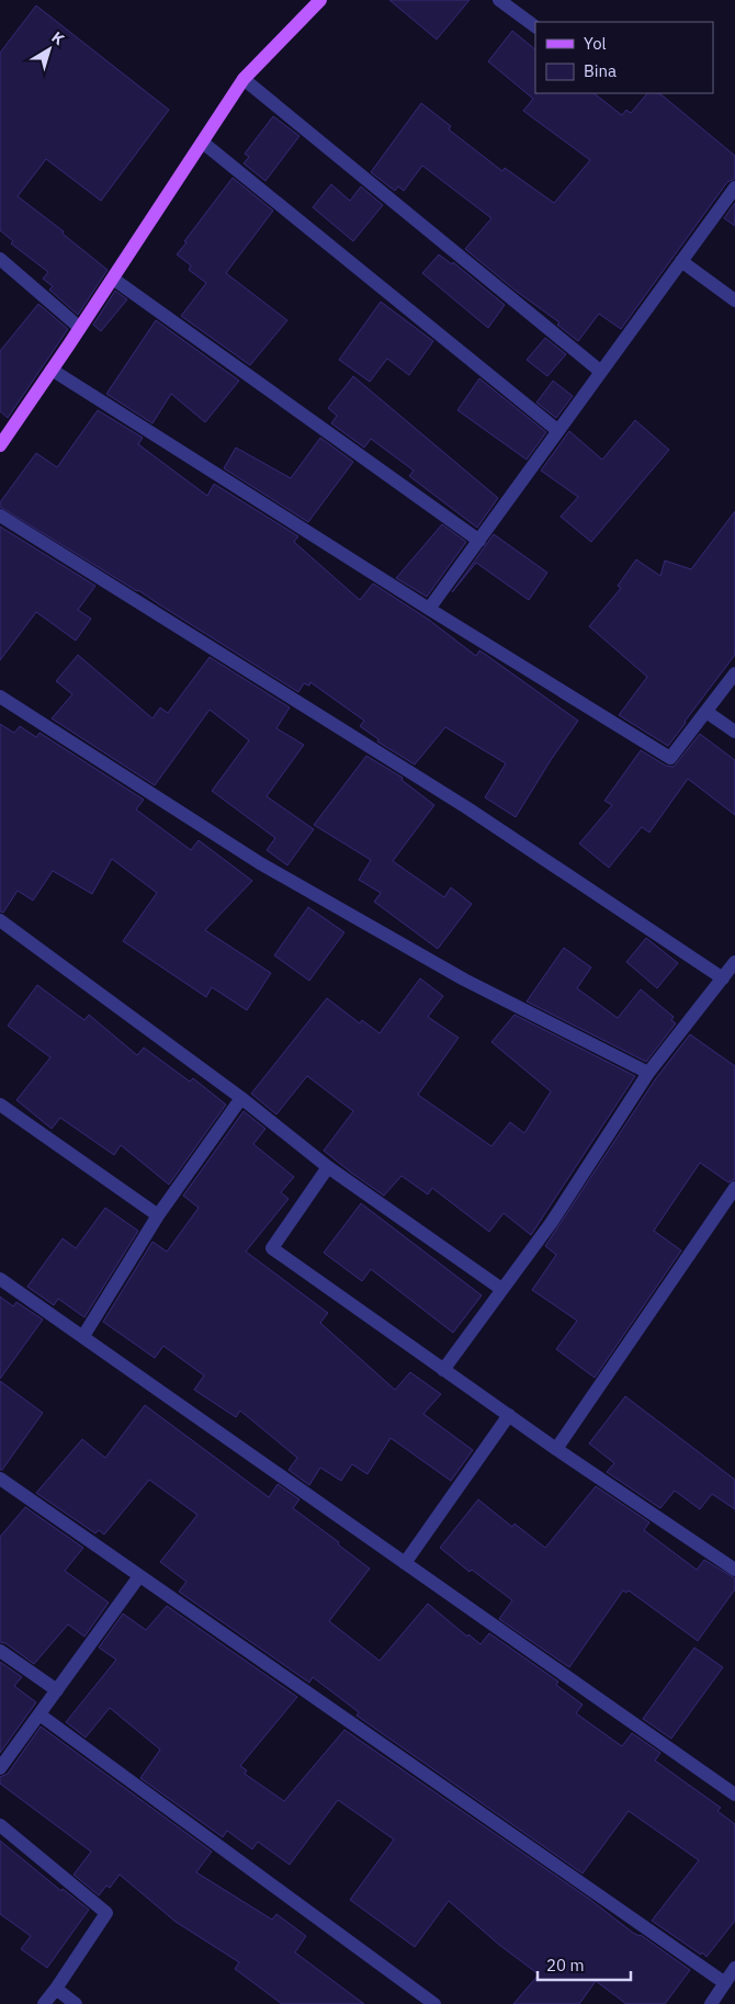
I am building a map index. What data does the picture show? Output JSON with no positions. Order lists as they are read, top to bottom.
{
  "legend": ["Yol", "Bina"],
  "scale_bar": "20 m",
  "north": "top right"
}
